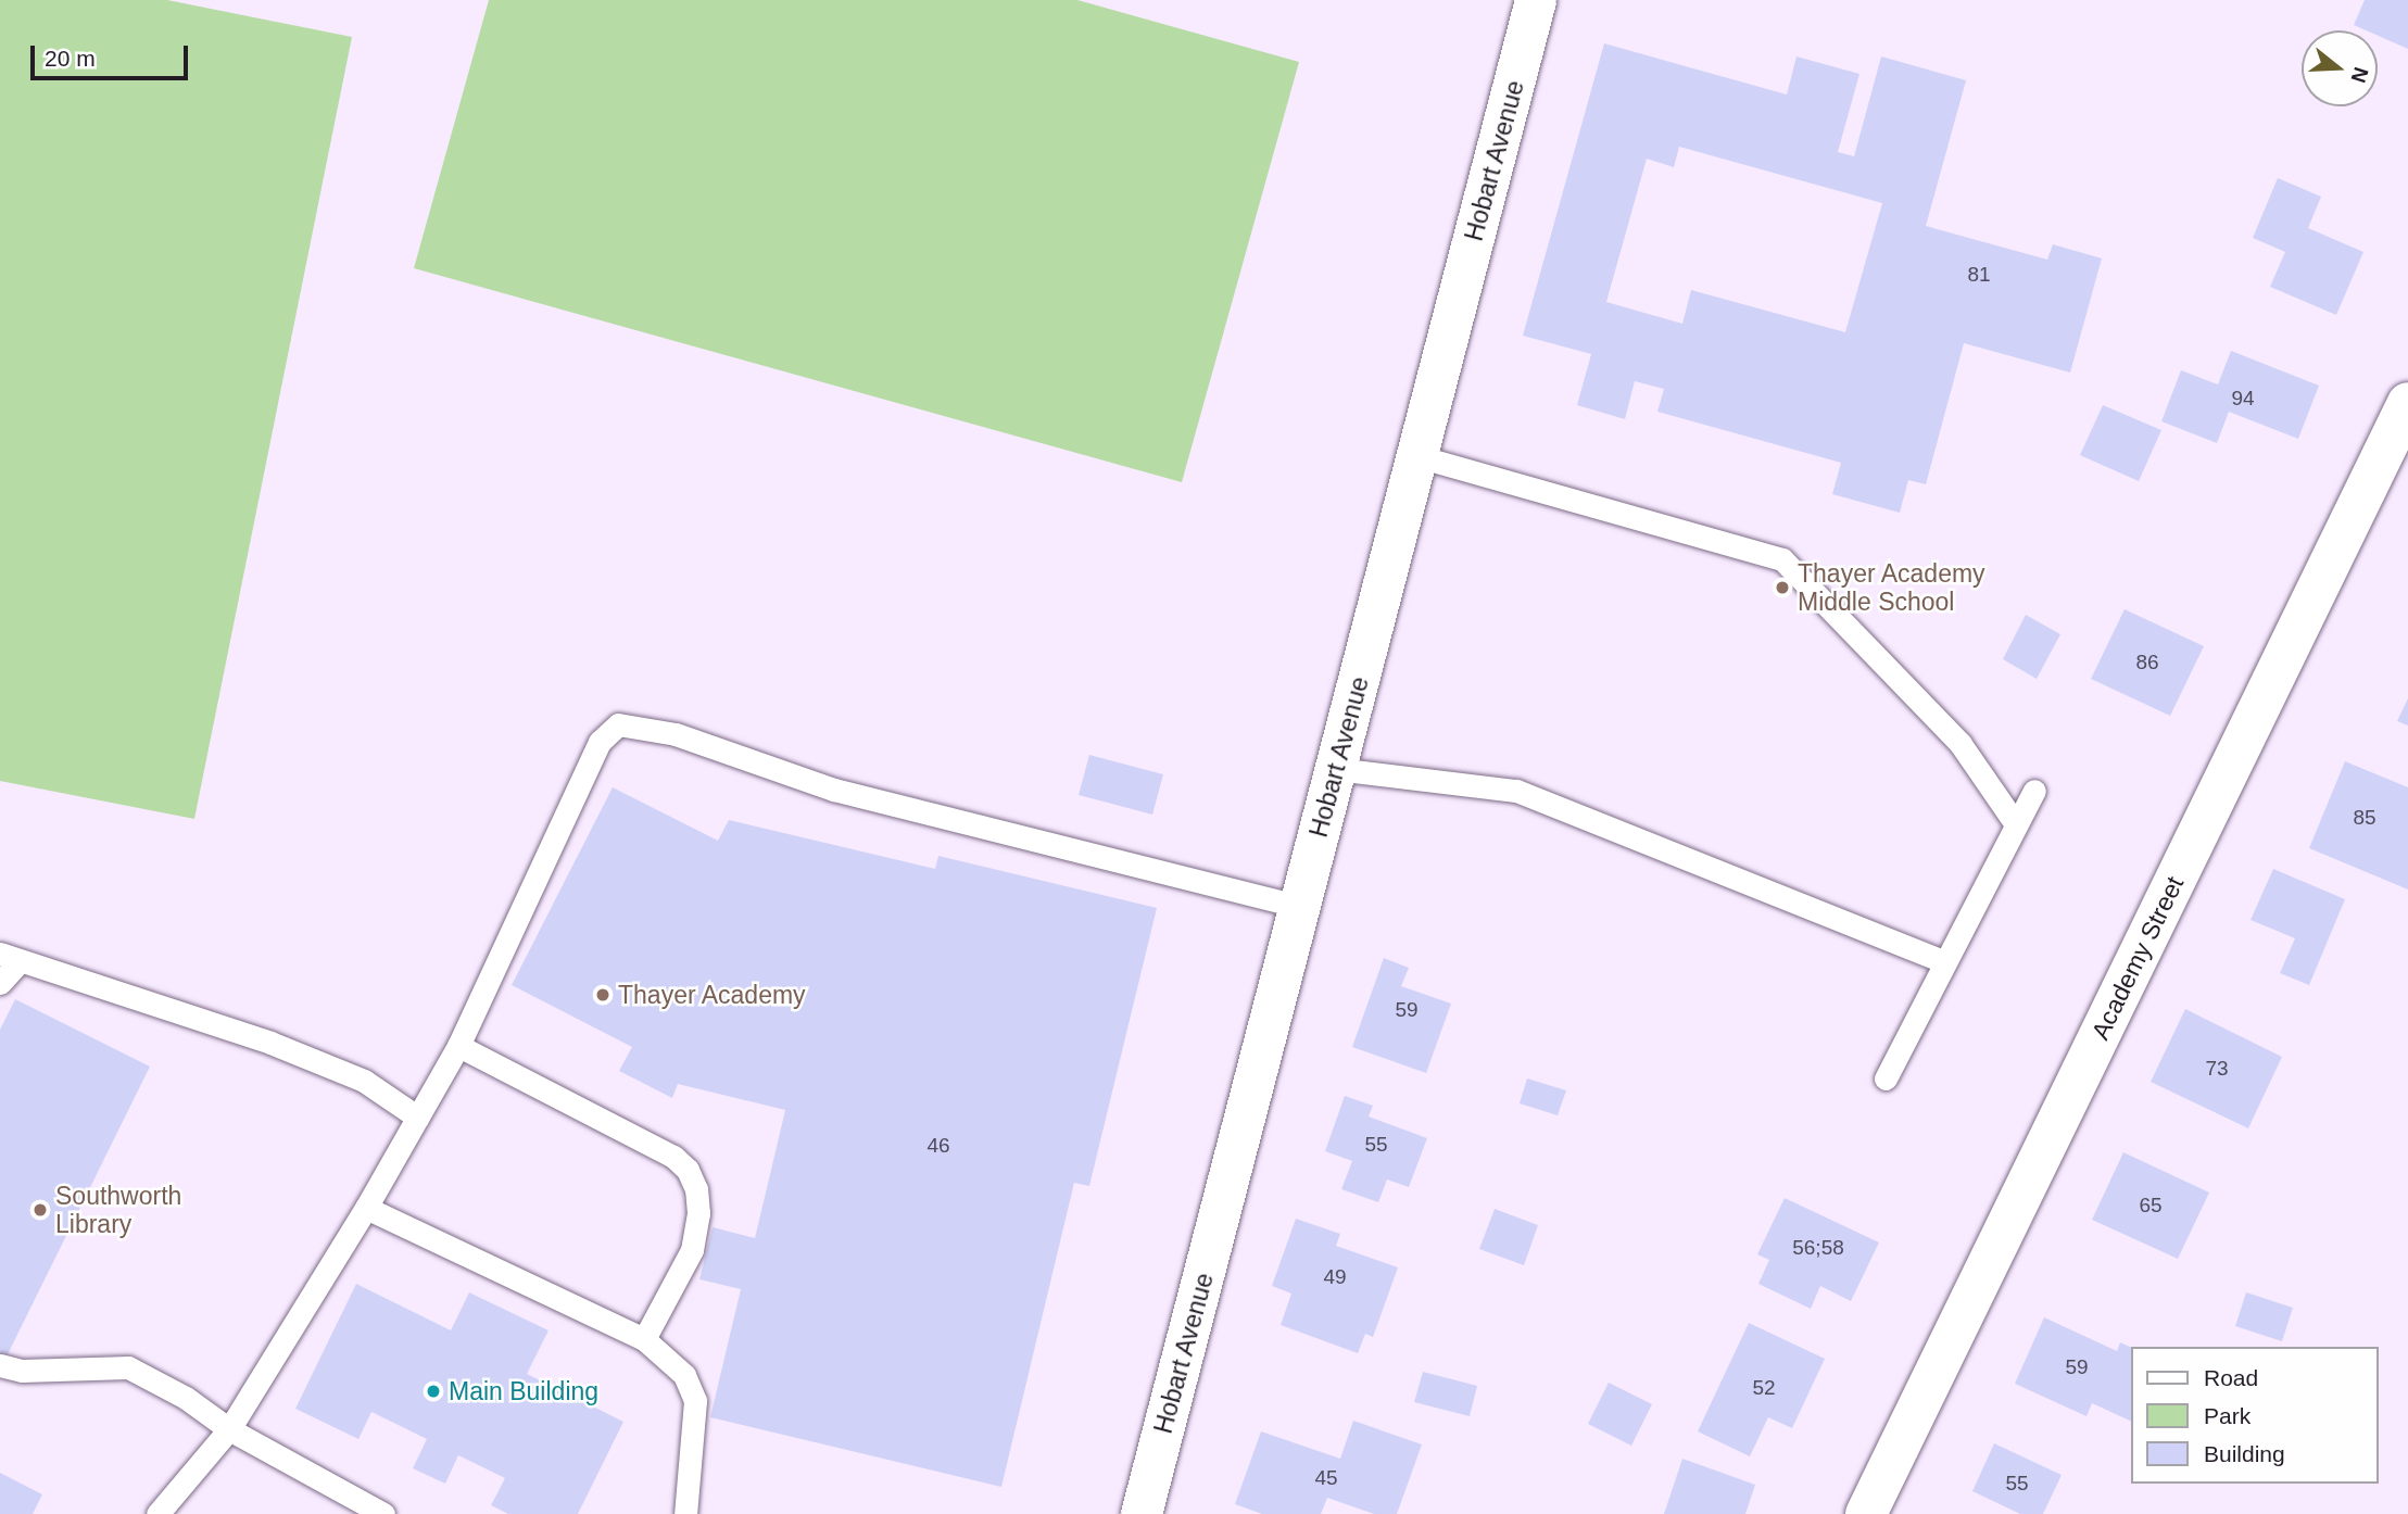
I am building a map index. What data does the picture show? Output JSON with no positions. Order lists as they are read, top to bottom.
{
  "streets": {
    "street": ["Hobart Avenue", "Academy Street"]
  },
  "places": [
    "Thayer Academy Middle School",
    "Thayer Academy",
    "Southworth Library",
    "Main Building"
  ],
  "house_numbers": [
    "81",
    "94",
    "86",
    "85",
    "59",
    "73",
    "55",
    "46",
    "65",
    "56;58",
    "49",
    "59",
    "52",
    "45",
    "55"
  ],
  "legend": ["Road", "Park", "Building"],
  "scale_bar": "20 m",
  "north": "right"
}
